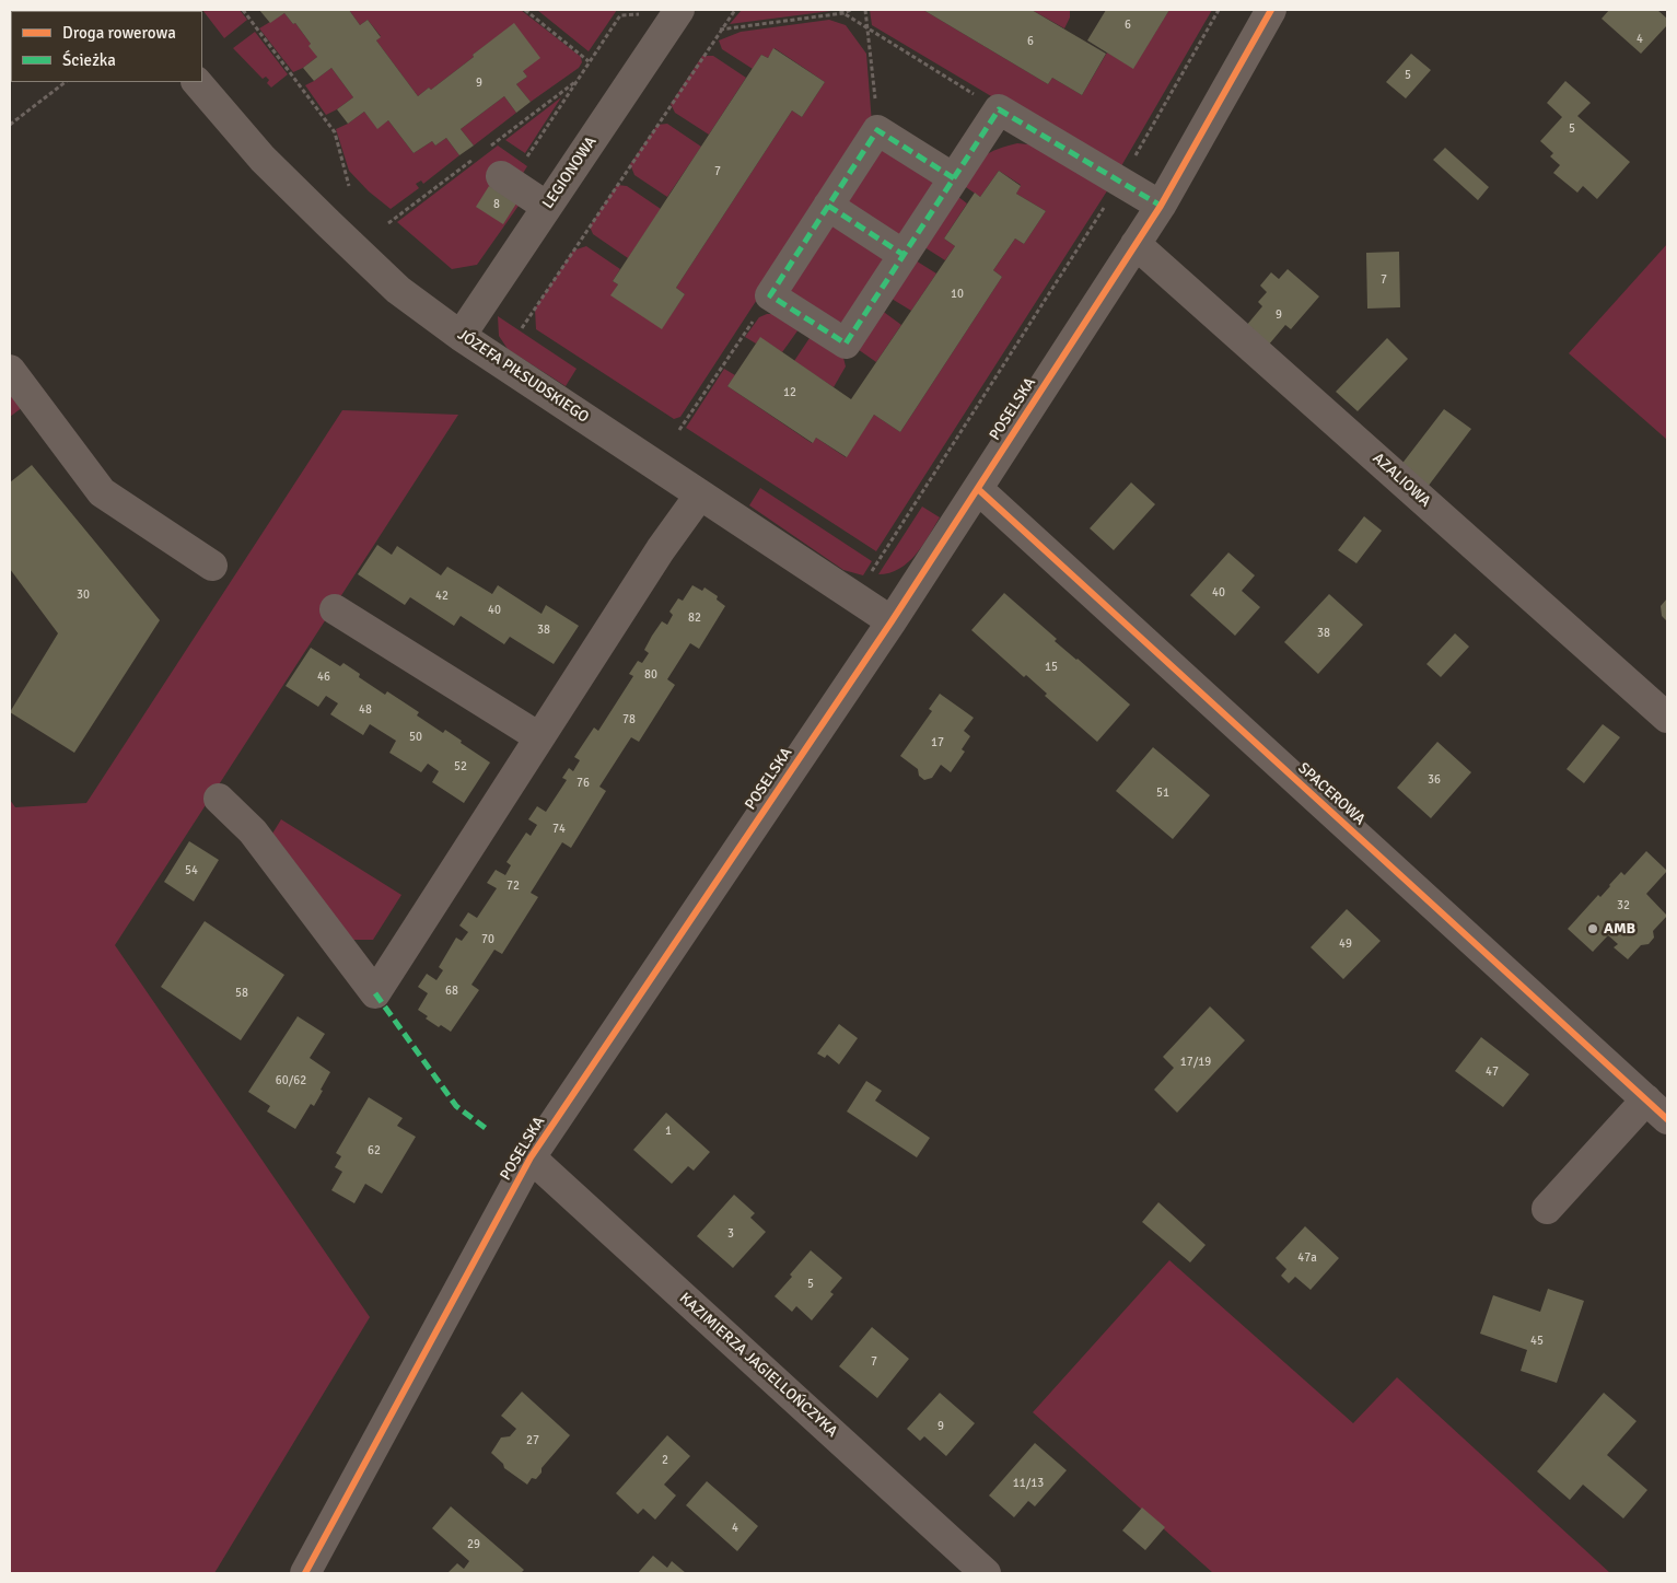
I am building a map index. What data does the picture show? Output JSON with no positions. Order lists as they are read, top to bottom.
{
  "streets": {
    "street": [
      "LEGIONOWA",
      "JÓZEFA PIŁSUDSKIEGO",
      "POSELSKA",
      "AZALIOWA",
      "SPACEROWA",
      "KAZIMIERZA JAGIELLOŃCZYKA"
    ]
  },
  "crossings": [
    ["LEGIONOWA", "JÓZEFA PIŁSUDSKIEGO"],
    ["JÓZEFA PIŁSUDSKIEGO", "POSELSKA"],
    ["POSELSKA", "AZALIOWA"],
    ["POSELSKA", "SPACEROWA"],
    ["POSELSKA", "KAZIMIERZA JAGIELLOŃCZYKA"]
  ],
  "places": ["AMB"],
  "house_numbers": [
    "6",
    "4",
    "6",
    "5",
    "9",
    "5",
    "7",
    "8",
    "7",
    "10",
    "9",
    "12",
    "40",
    "30",
    "42",
    "40",
    "82",
    "38",
    "38",
    "15",
    "80",
    "46",
    "48",
    "78",
    "50",
    "17",
    "52",
    "36",
    "76",
    "51",
    "74",
    "54",
    "72",
    "32",
    "70",
    "49",
    "68",
    "58",
    "17/19",
    "47",
    "60/62",
    "1",
    "62",
    "3",
    "47a",
    "5",
    "45",
    "7",
    "9",
    "27",
    "2",
    "11/13",
    "4",
    "29"
  ],
  "legend": ["Droga rowerowa", "Ścieżka"]
}
